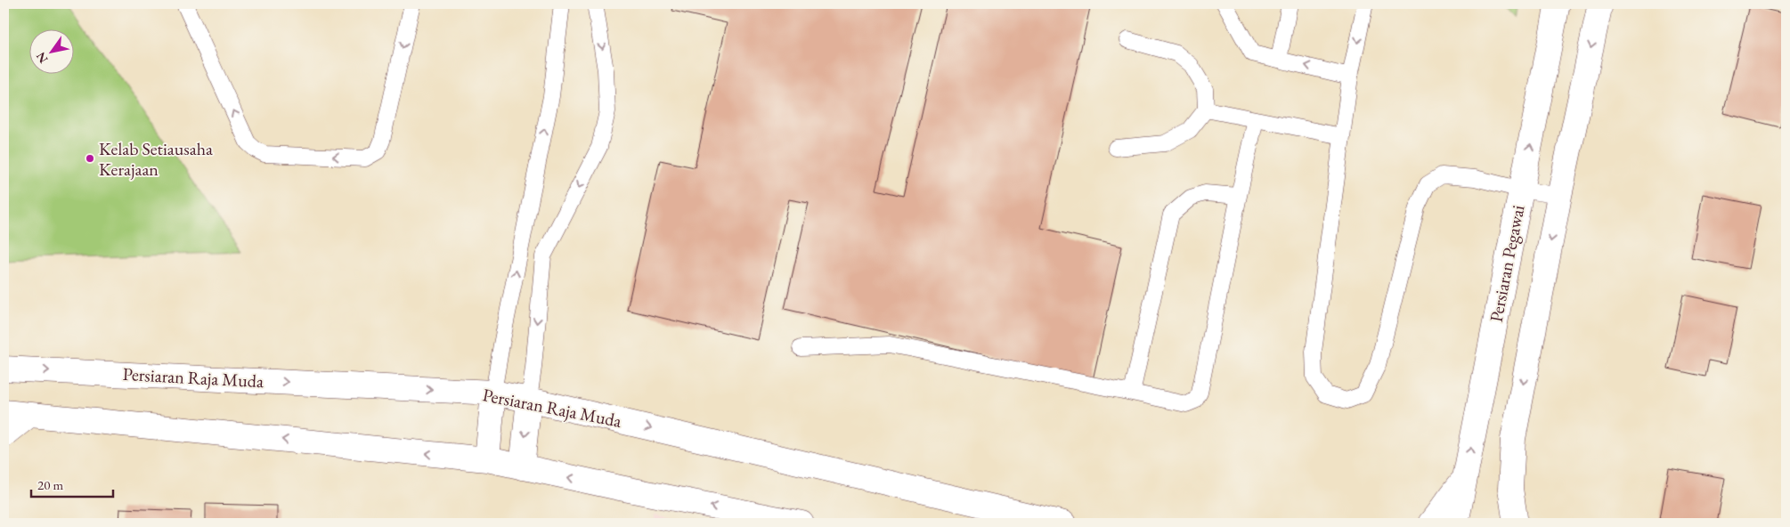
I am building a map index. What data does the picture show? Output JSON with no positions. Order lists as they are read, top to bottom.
{
  "streets": {
    "main road": ["Persiaran Pegawai", "Persiaran Raja Muda"]
  },
  "places": ["Kelab Setiausaha Kerajaan"],
  "scale_bar": "20 m",
  "north": "bottom left"
}
